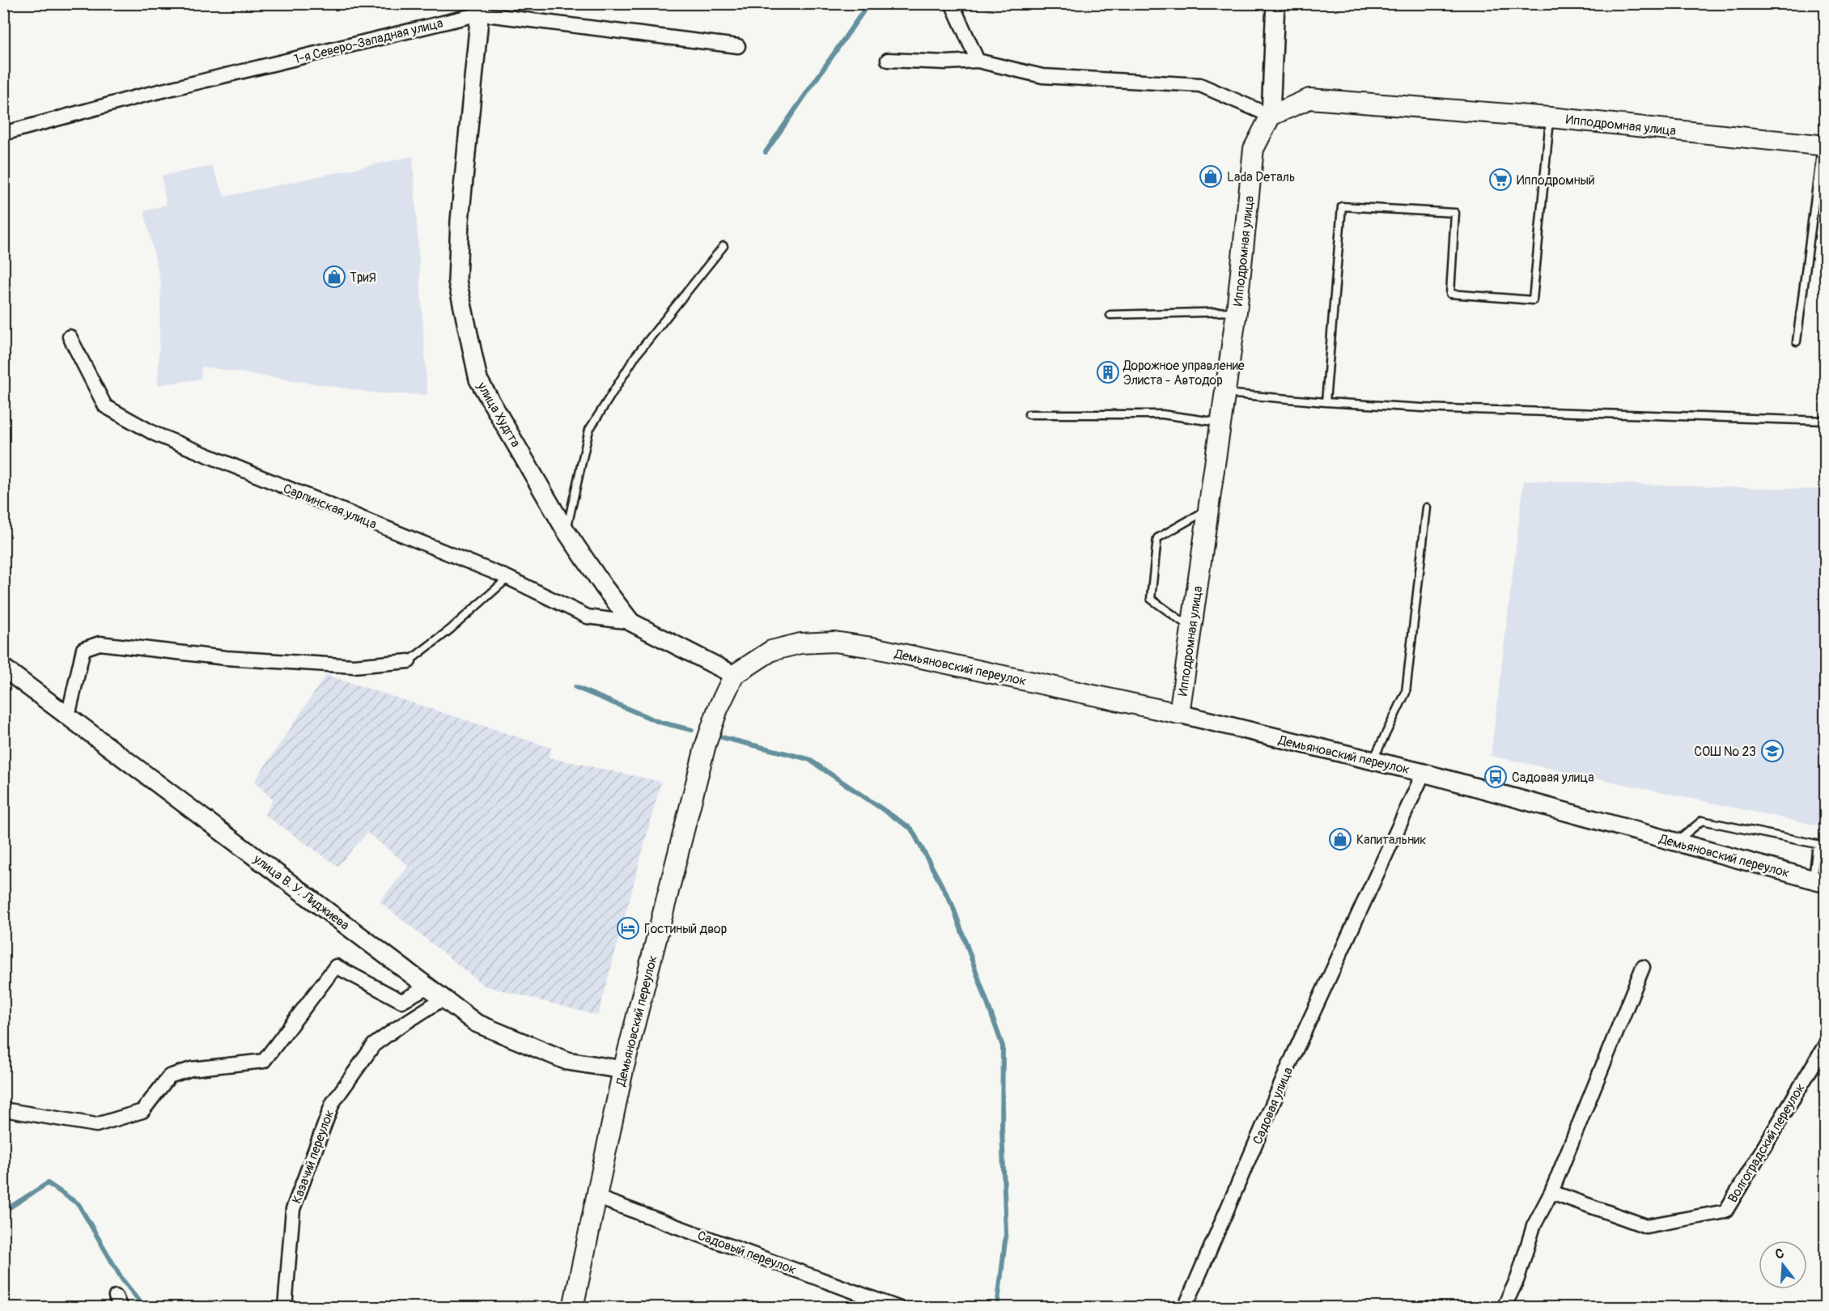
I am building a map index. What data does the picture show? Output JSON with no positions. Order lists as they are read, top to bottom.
{
  "streets": {
    "main road": ["Ипподромная улица", "Демьяновский переулок"],
    "street": [
      "1-я Северо-Западная улица",
      "улица Худгта",
      "Сарпинская улица",
      "улица В. У. Лиджиева",
      "Садовая улица",
      "Волгоградский переулок",
      "Казачий переулок",
      "Садовый переулок"
    ]
  },
  "crossings": [
    ["1-я Северо-Западная улица", "улица Худгта"],
    ["Ипподромная улица", "Демьяновский переулок"],
    ["улица Худгта", "Сарпинская улица"],
    ["улица Худгта", "Демьяновский переулок"],
    ["Демьяновский переулок", "улица В. У. Лиджиева"],
    ["Демьяновский переулок", "Садовая улица"],
    ["Демьяновский переулок", "Садовый переулок"],
    ["улица В. У. Лиджиева", "Казачий переулок"]
  ],
  "places": {
    "shop": ["Lada Dеталь", "ТриЯ", "Капитальник"],
    "supermarket": ["Ипподромный"],
    "building": ["Дорожное управление Элиста - Автодор"],
    "school or university": ["СОШ № 23"],
    "bus stop": ["Садовая улица"],
    "hotel": ["Гостиный двор"]
  },
  "north": "top"
}
